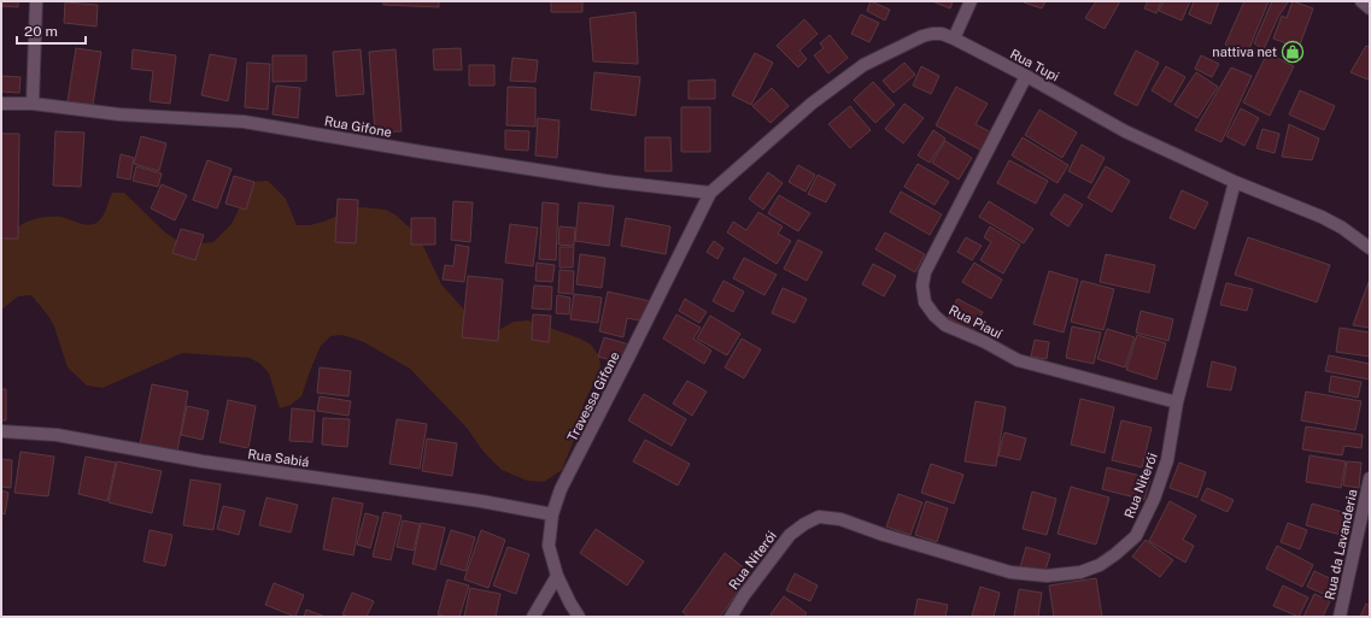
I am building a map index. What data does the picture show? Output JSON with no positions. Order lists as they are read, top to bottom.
{
  "streets": {
    "street": [
      "Rua Tupi",
      "Rua Gifone",
      "Rua Piauí",
      "Travessa Gifone",
      "Rua Sabiá",
      "Rua Niterói",
      "Rua da Lavanderia"
    ]
  },
  "crossings": [
    ["Rua Tupi", "Rua Gifone"],
    ["Rua Tupi", "Rua Piauí"],
    ["Rua Tupi", "Travessa Gifone"],
    ["Rua Tupi", "Rua Niterói"],
    ["Rua Gifone", "Travessa Gifone"],
    ["Rua Piauí", "Rua Niterói"],
    ["Travessa Gifone", "Rua Sabiá"]
  ],
  "places": {
    "shop": ["nattiva net"]
  },
  "scale_bar": "20 m"
}
